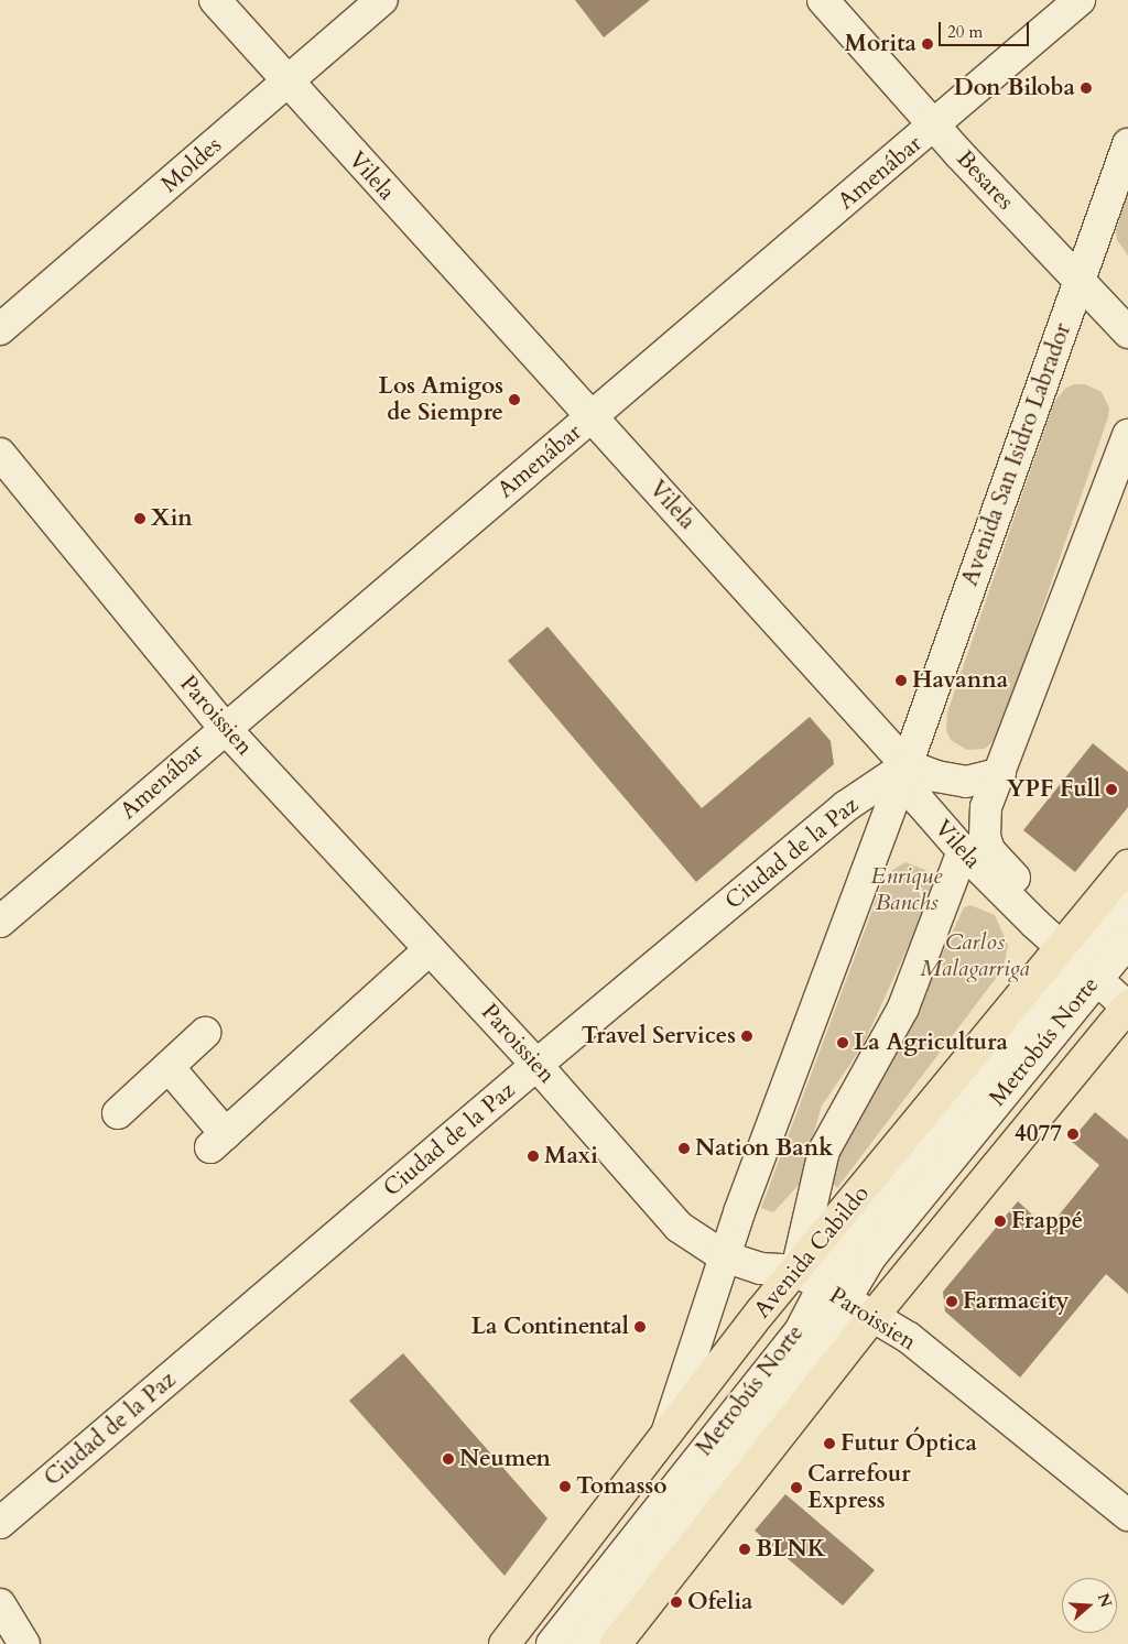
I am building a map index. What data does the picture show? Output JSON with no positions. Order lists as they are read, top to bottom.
{
  "streets": {
    "main road": ["Avenida Cabildo"],
    "street": [
      "Moldes",
      "Amenábar",
      "Vilela",
      "Besares",
      "Avenida San Isidro Labrador",
      "Paroissien",
      "Ciudad de la Paz",
      "Metrobús Norte"
    ]
  },
  "crossings": [
    ["Moldes", "Vilela"],
    ["Amenábar", "Vilela"],
    ["Amenábar", "Besares"],
    ["Amenábar", "Paroissien"],
    ["Vilela", "Avenida San Isidro Labrador"],
    ["Vilela", "Ciudad de la Paz"],
    ["Vilela", "Metrobús Norte"],
    ["Vilela", "Avenida Cabildo"],
    ["Besares", "Avenida San Isidro Labrador"],
    ["Avenida San Isidro Labrador", "Paroissien"],
    ["Avenida San Isidro Labrador", "Ciudad de la Paz"],
    ["Avenida San Isidro Labrador", "Avenida Cabildo"],
    ["Paroissien", "Ciudad de la Paz"],
    ["Paroissien", "Metrobús Norte"],
    ["Paroissien", "Avenida Cabildo"],
    ["Metrobús Norte", "Avenida Cabildo"]
  ],
  "parks": ["Enrique Banchs", "Carlos Malagarriga"],
  "places": [
    "Morita",
    "Don Biloba",
    "Los Amigos de Siempre",
    "Xin",
    "Havanna",
    "YPF Full",
    "Travel Services",
    "La Agricultura",
    "4077",
    "Nation Bank",
    "Maxi",
    "Frappé",
    "Farmacity",
    "La Continental",
    "Futur Óptica",
    "Neumen",
    "Tomasso",
    "Carrefour Express",
    "BLNK",
    "Ofelia"
  ],
  "scale_bar": "20 m",
  "north": "right"
}
